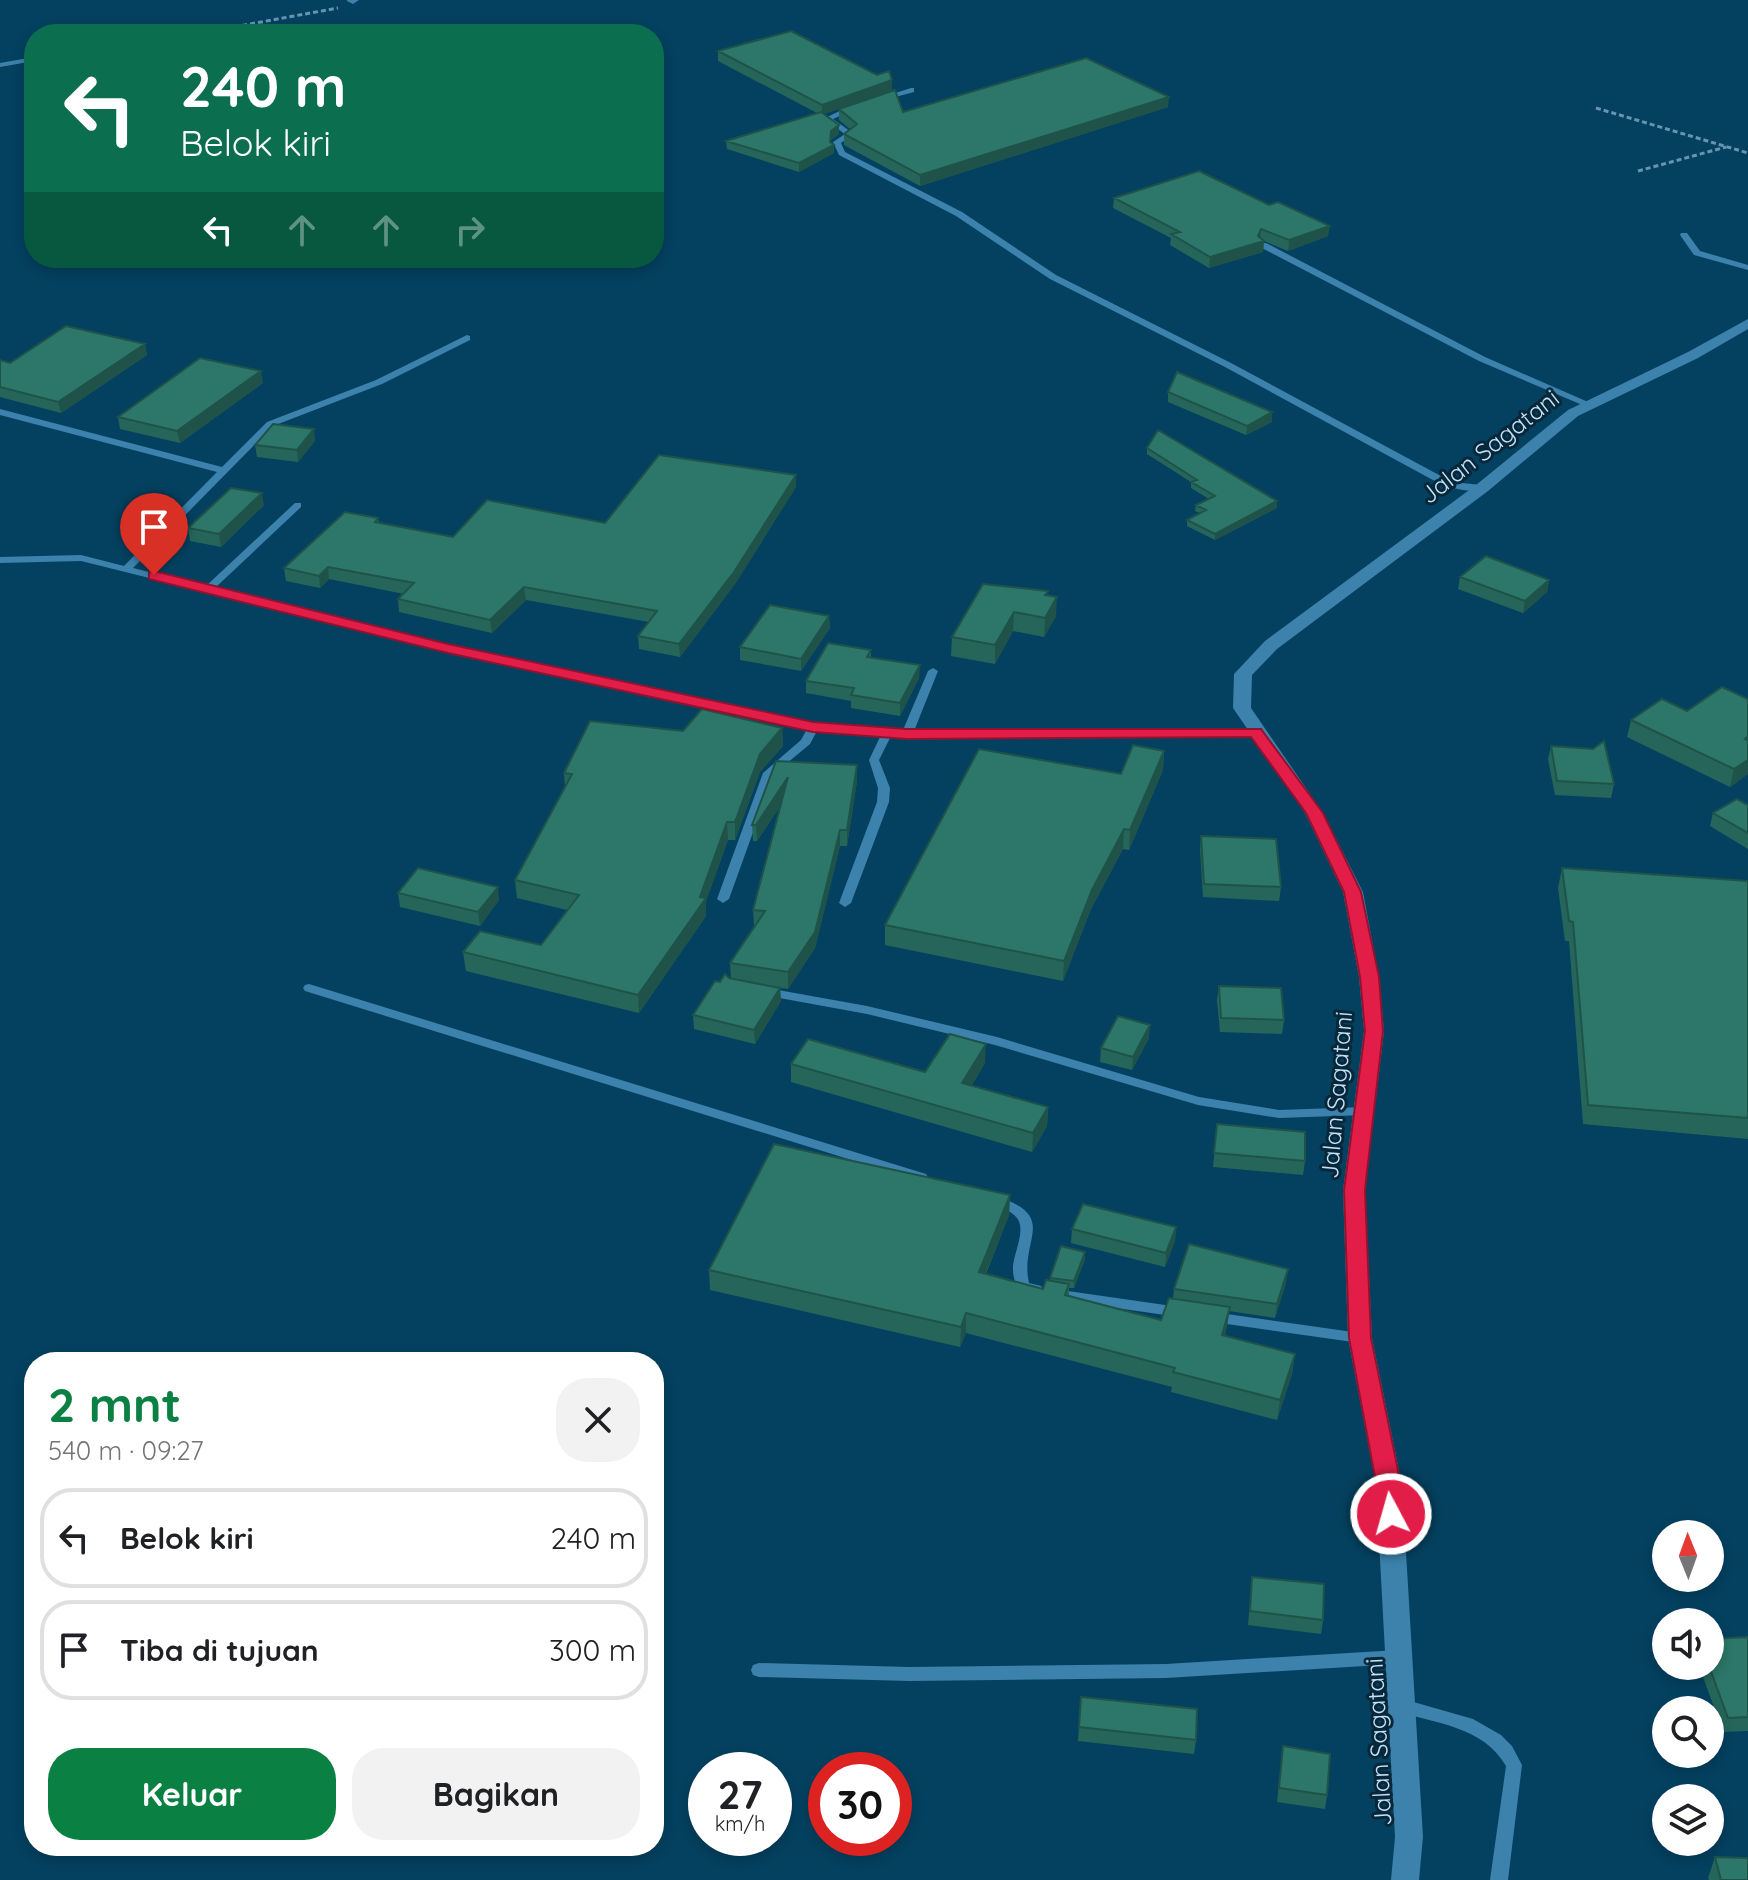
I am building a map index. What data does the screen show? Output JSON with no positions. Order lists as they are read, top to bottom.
{
  "streets": {
    "street": ["Jalan Sagatani"]
  },
  "north": "top",
  "page": {
    "turn": ["240 m", "Belok kiri"],
    "heading": ["2 mnt", "540 m · 09:27"],
    "list": [
      {
        "name": "Belok kiri",
        "value": "240 m"
      },
      {
        "name": "Tiba di tujuan",
        "value": "300 m"
      }
    ],
    "buttons": ["Keluar", "Bagikan"],
    "speed": "27 km/h",
    "limit": "30"
  }
}
